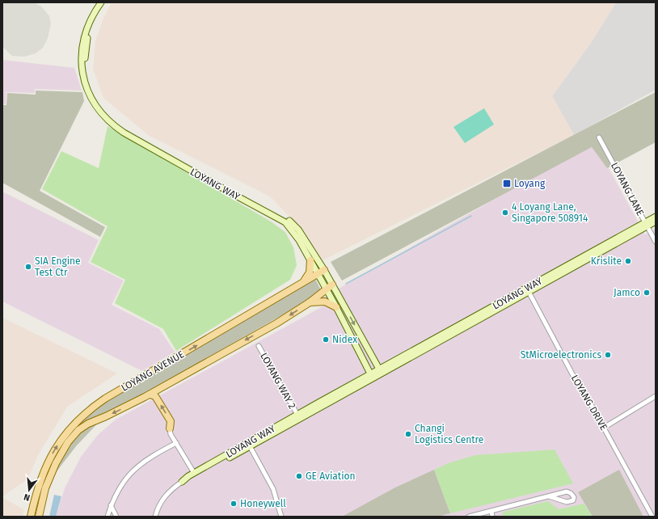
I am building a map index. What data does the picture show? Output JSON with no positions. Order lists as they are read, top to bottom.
{
  "streets": {
    "main road": ["LOYANG AVENUE"],
    "street": [
      "LOYANG WAY",
      "LOYANG LANE",
      "LOYANG WAY 2",
      "LOYANG DRIVE"
    ]
  },
  "crossings": [
    ["LOYANG WAY", "LOYANG LANE"],
    ["LOYANG WAY", "LOYANG AVENUE"],
    ["LOYANG WAY", "LOYANG WAY 2"],
    ["LOYANG WAY", "LOYANG DRIVE"]
  ],
  "places": {
    "transit": ["Loyang"],
    "other": [
      "4 Loyang Lane, Singapore 508914",
      "Krislite",
      "SIA Engine Test Ctr",
      "Jamco",
      "Nidex",
      "StMicroelectronics",
      "Changi Logistics Centre",
      "GE Aviation",
      "Honeywell"
    ]
  },
  "north": "bottom"
}
